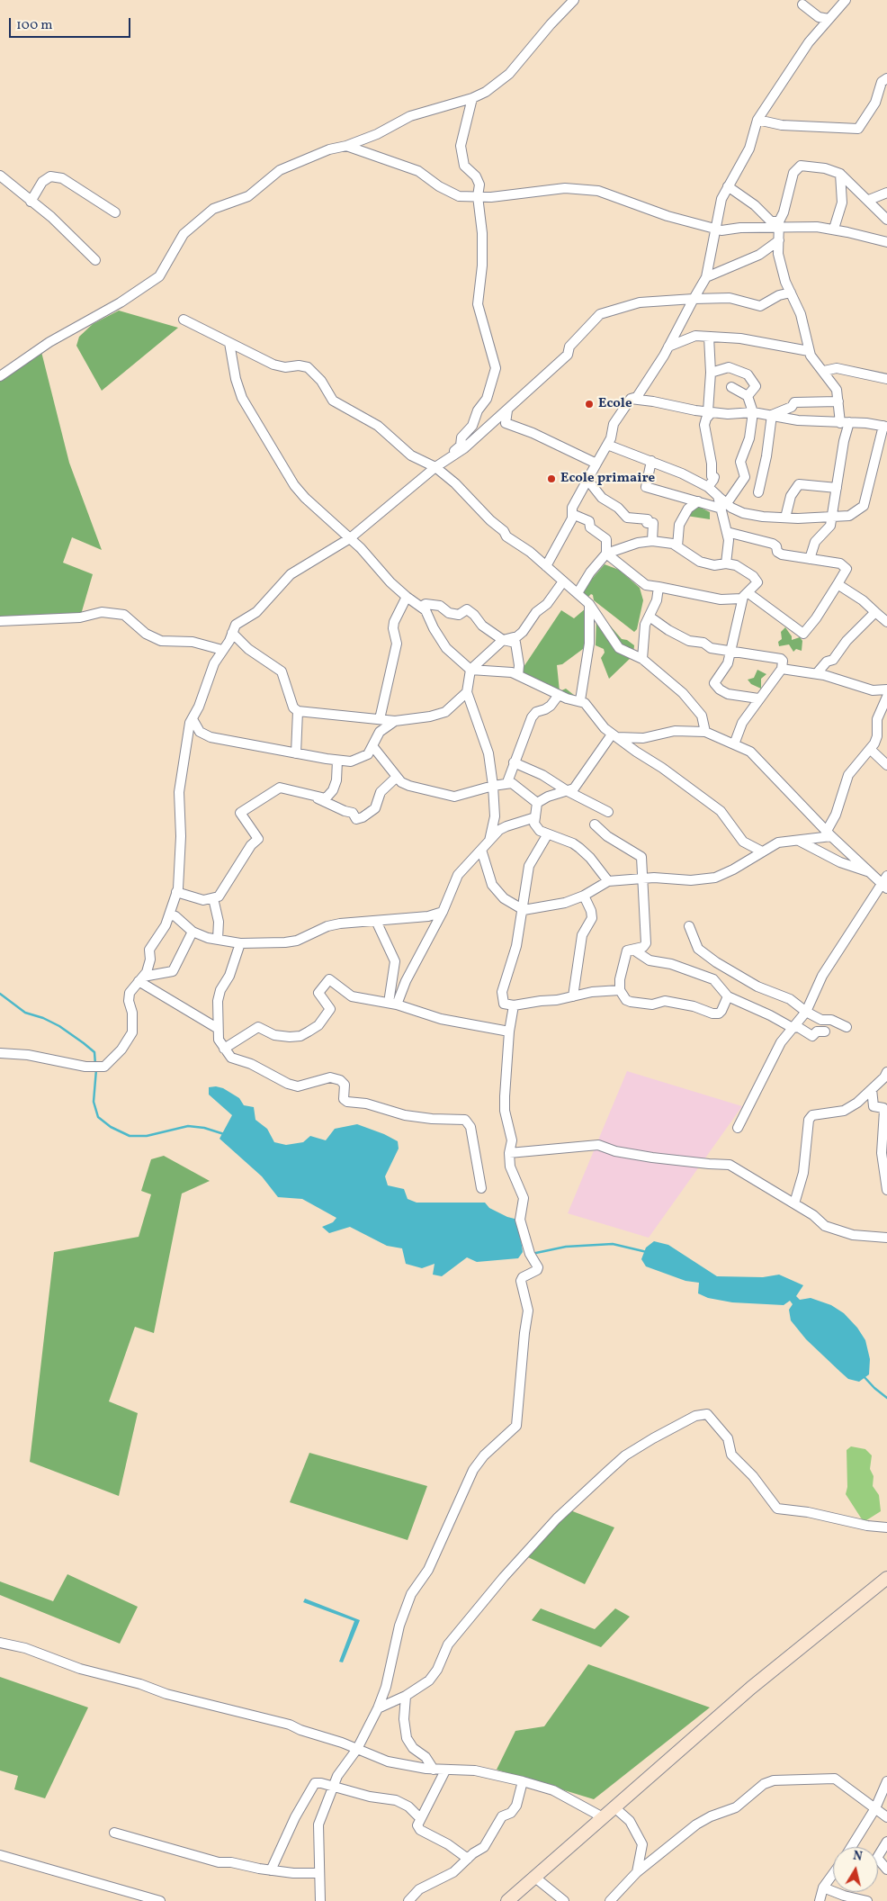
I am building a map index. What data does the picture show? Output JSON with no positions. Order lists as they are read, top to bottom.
{
  "places": ["Ecole", "Ecole primaire"],
  "scale_bar": "100 m",
  "north": "top"
}
